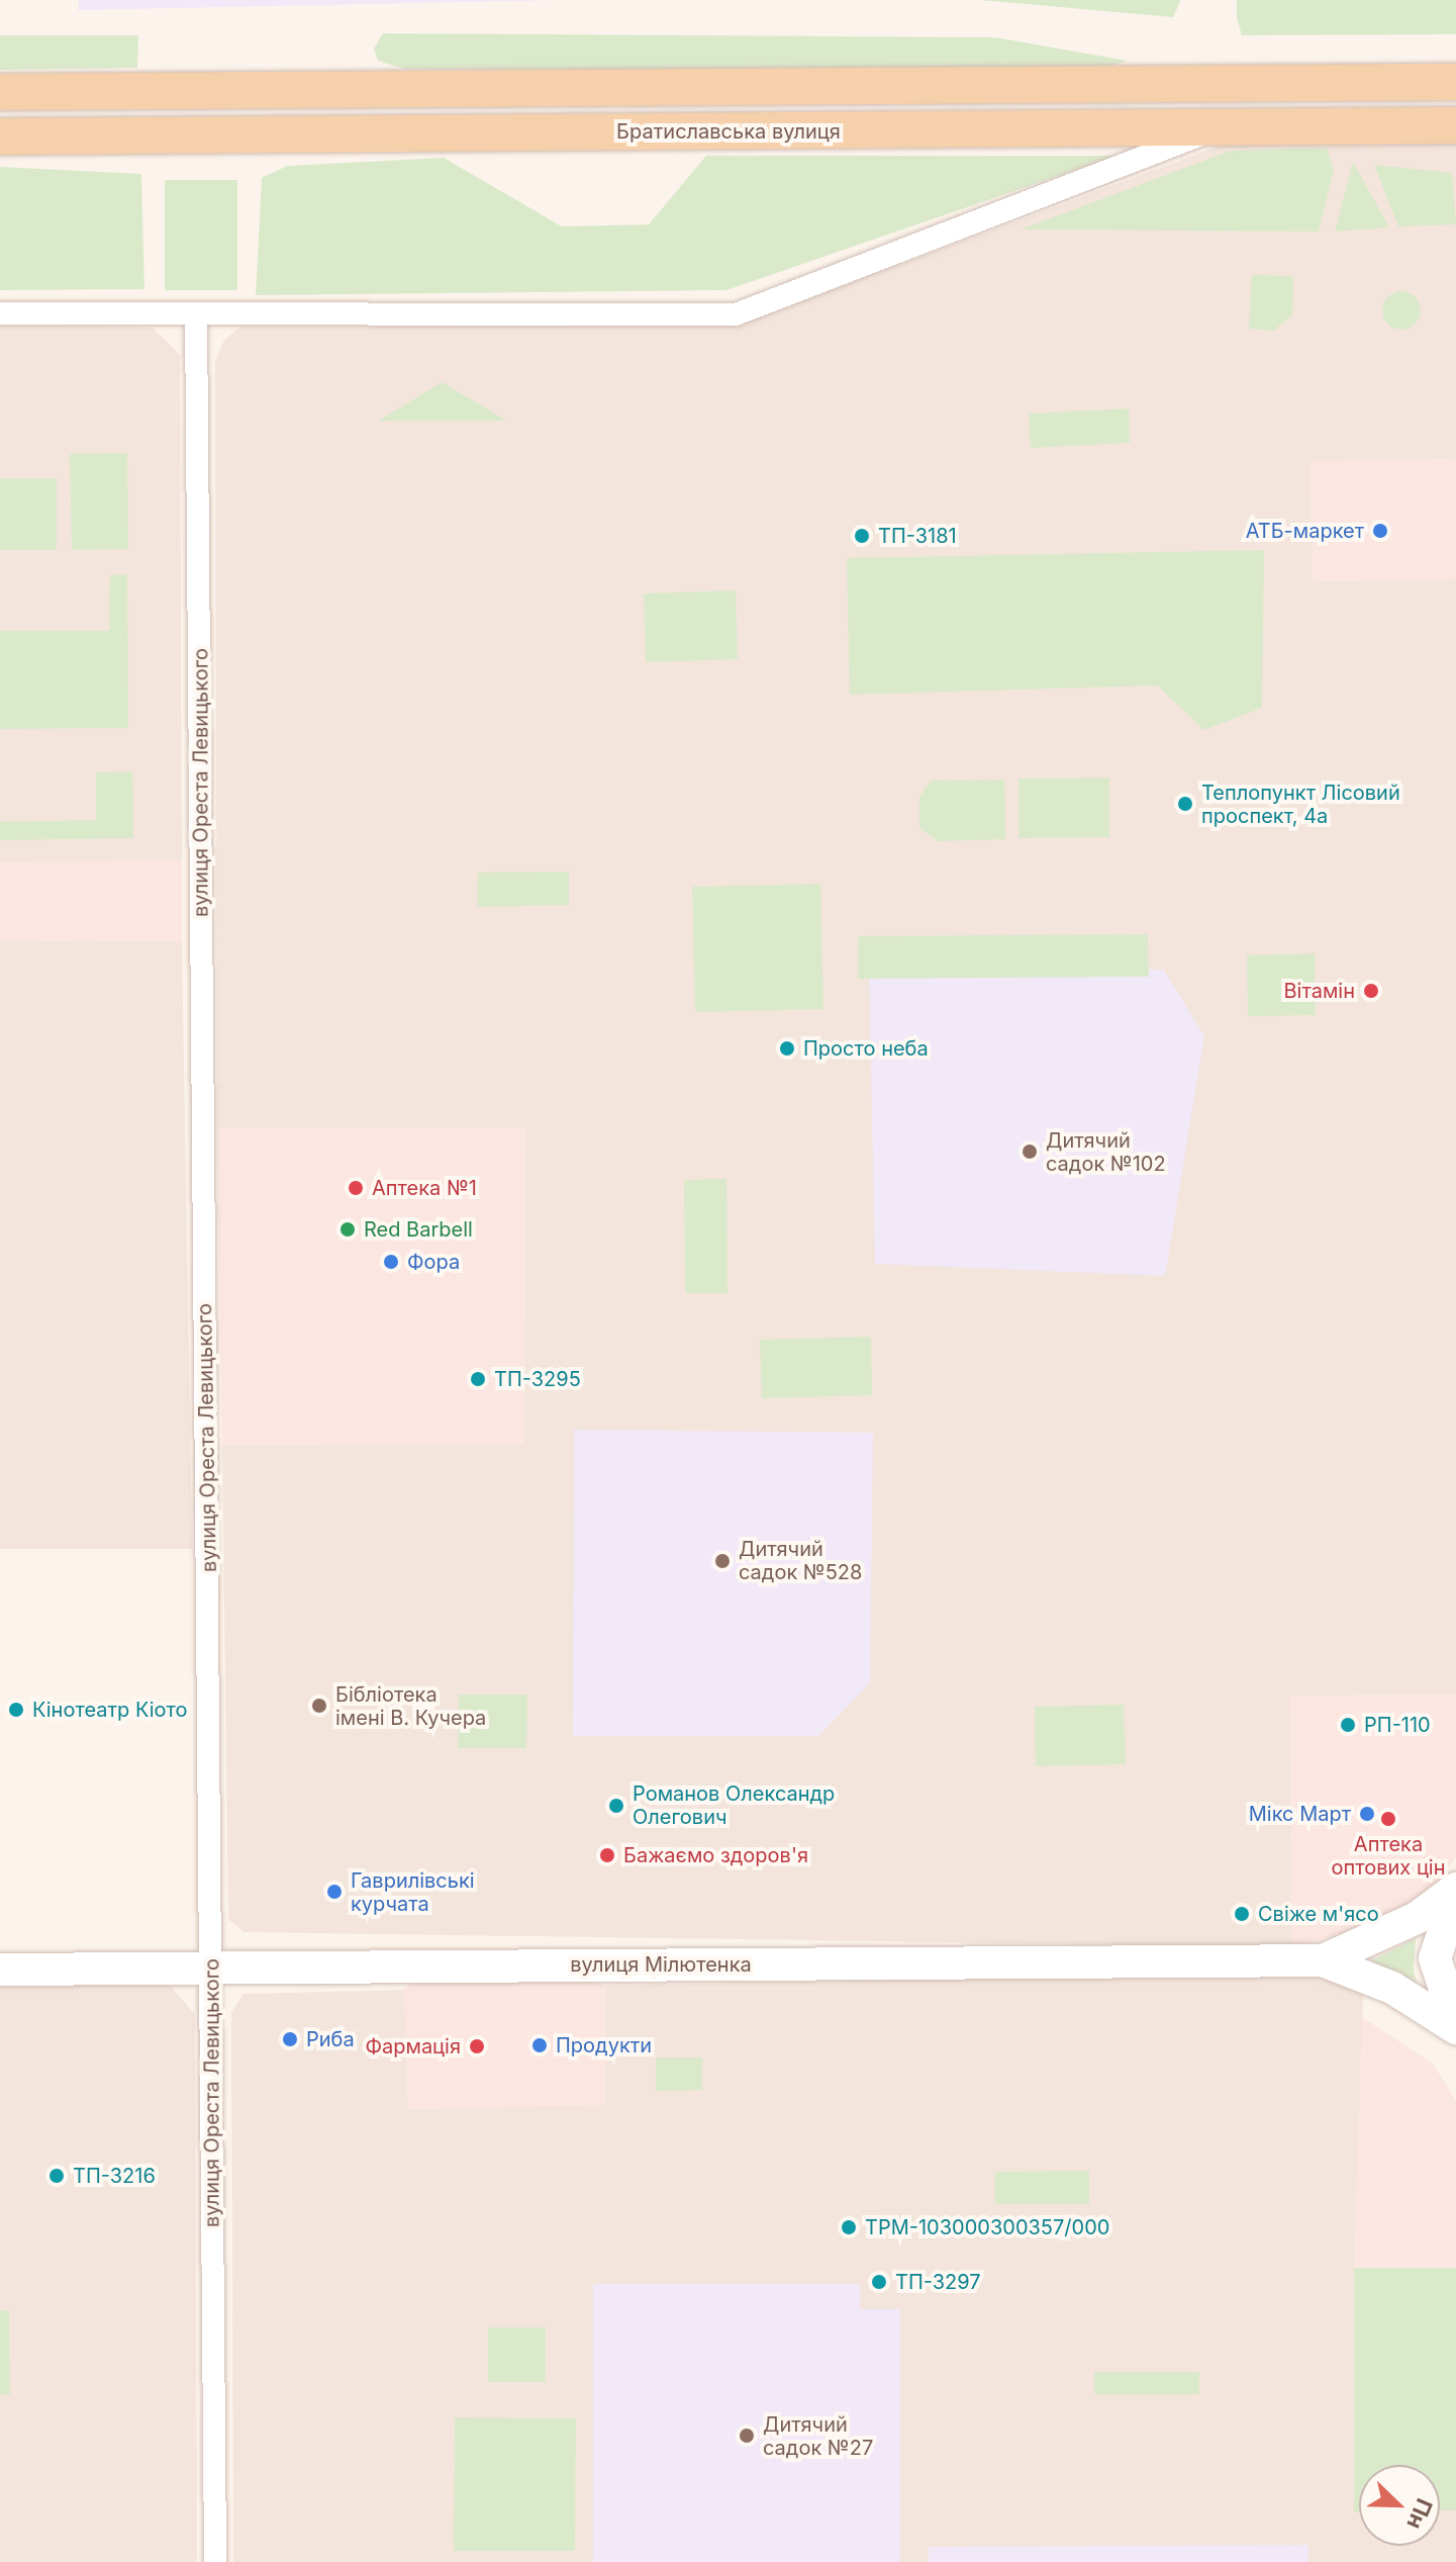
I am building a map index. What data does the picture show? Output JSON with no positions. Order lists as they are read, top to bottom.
{
  "streets": {
    "main road": ["Братиславська вулиця"],
    "street": ["вулиця Ореста Левицького", "вулиця Мілютенка"]
  },
  "crossings": [
    ["вулиця Ореста Левицького", "вулиця Мілютенка"]
  ],
  "places": [
    "АТБ-маркет",
    "ТП-3181",
    "Теплопункт Лісовий проспект, 4а",
    "Вітамін",
    "Просто неба",
    "Дитячий садок №102",
    "Аптека №1",
    "Red Barbell",
    "Фора",
    "ТП-3295",
    "Дитячий садок №528",
    "Бібліотека імені В. Кучера",
    "Кінотеатр Кіото",
    "РП-110",
    "Романов Олександр Олегович",
    "Мікс Март",
    "Аптека оптових цін",
    "Бажаємо здоров'я",
    "Гаврилівські курчата",
    "Свіже м'ясо",
    "Риба",
    "Продукти",
    "Фармація",
    "ТП-3216",
    "ТРМ-103000300357/000",
    "ТП-3297",
    "Дитячий садок №27"
  ],
  "north": "bottom right"
}
